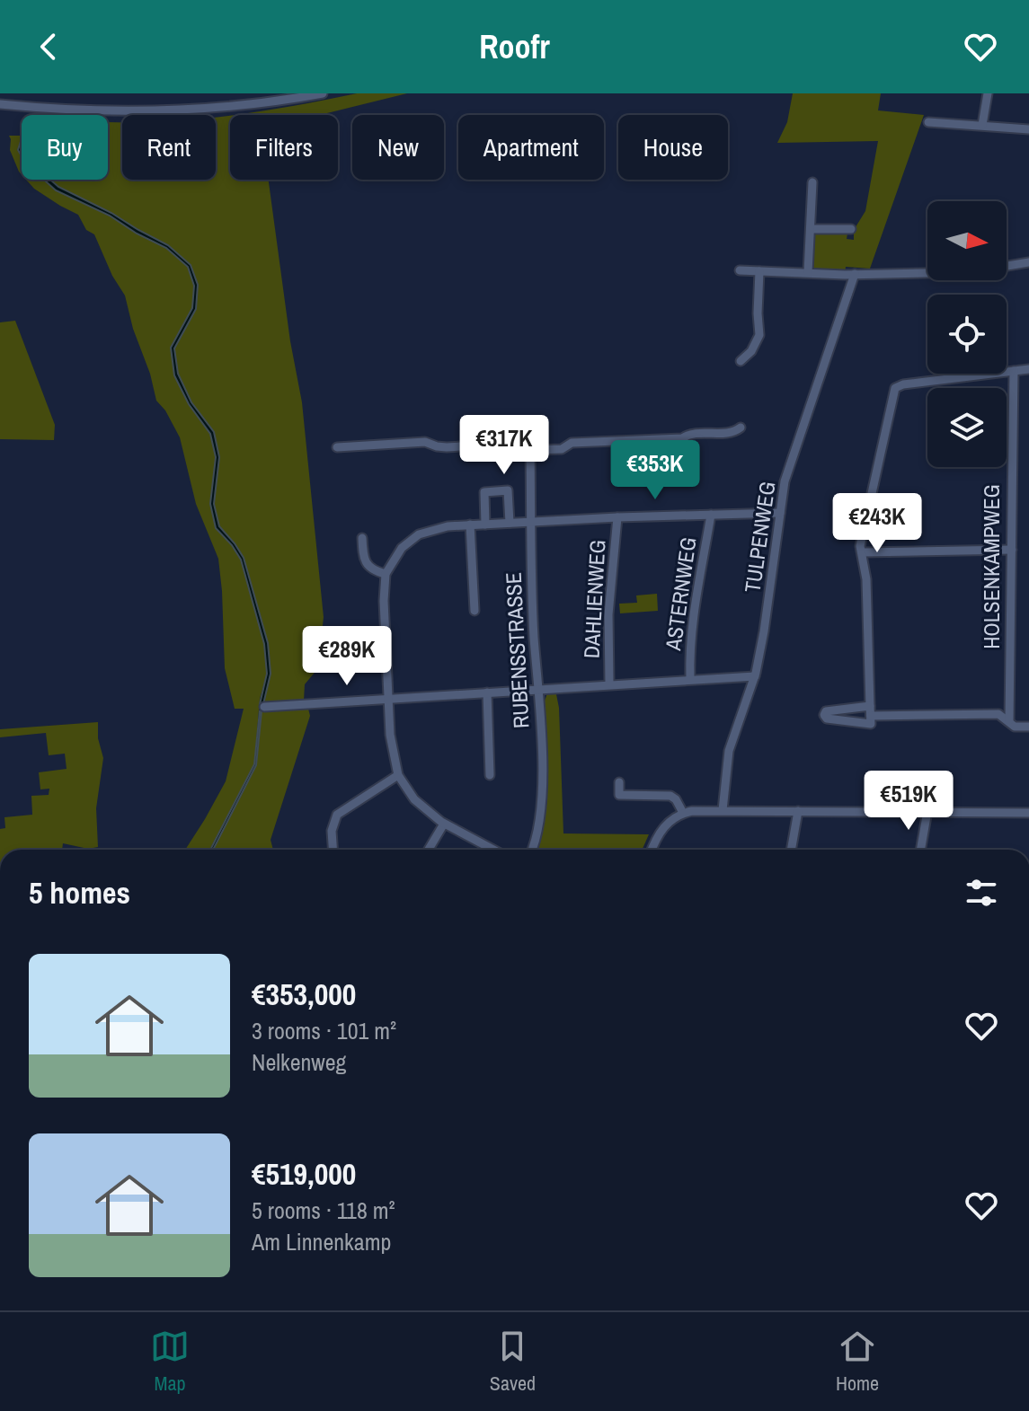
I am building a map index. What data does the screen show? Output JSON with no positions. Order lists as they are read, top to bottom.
{
  "streets": {
    "street": [
      "TULPENWEG",
      "HOLSENKAMPWEG",
      "ASTERNWEG",
      "DAHLIENWEG",
      "RUBENSSTRASSE"
    ]
  },
  "north": "right",
  "page": {
    "header": "Roofr",
    "chip": [
      "Buy",
      "Rent",
      "Filters",
      "New",
      "Apartment",
      "House"
    ],
    "price": [
      "€317K",
      "€353K",
      "€243K",
      "€289K",
      "€519K"
    ],
    "heading": "5 homes",
    "list": [
      {
        "name": "€353,000",
        "note": "3 rooms · 101 m² · Nelkenweg"
      },
      {
        "name": "€519,000",
        "note": "5 rooms · 118 m² · Am Linnenkamp"
      }
    ],
    "tabs": ["Map", "Saved", "Home"]
  }
}
